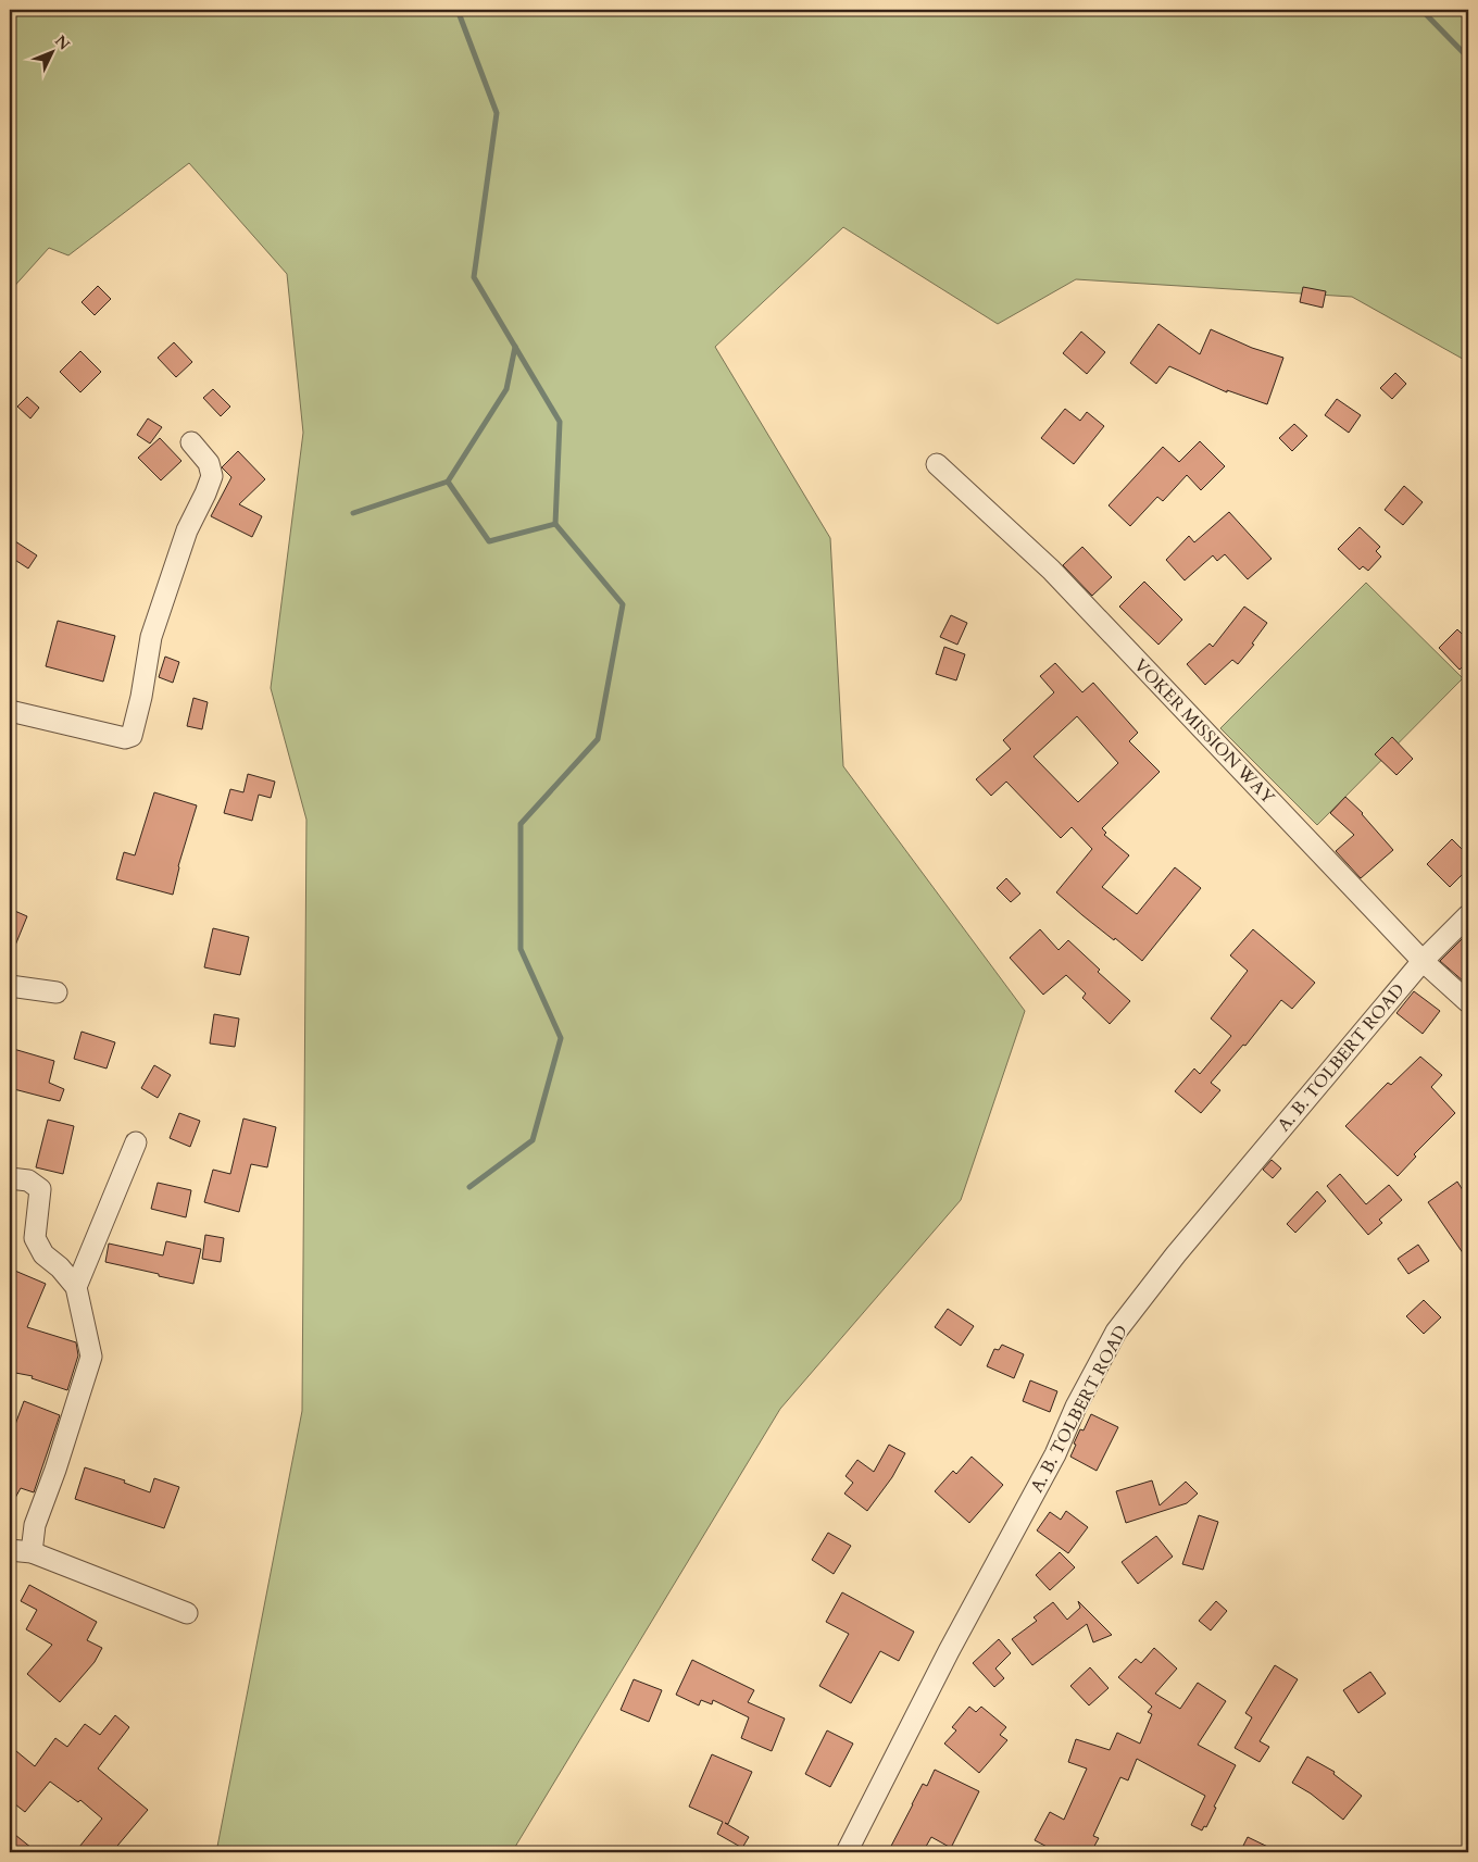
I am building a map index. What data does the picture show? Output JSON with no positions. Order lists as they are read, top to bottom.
{
  "streets": {
    "street": ["VOKER MISSION WAY", "A. B. TOLBERT ROAD"]
  },
  "crossings": [
    ["VOKER MISSION WAY", "A. B. TOLBERT ROAD"]
  ],
  "north": "top right"
}
